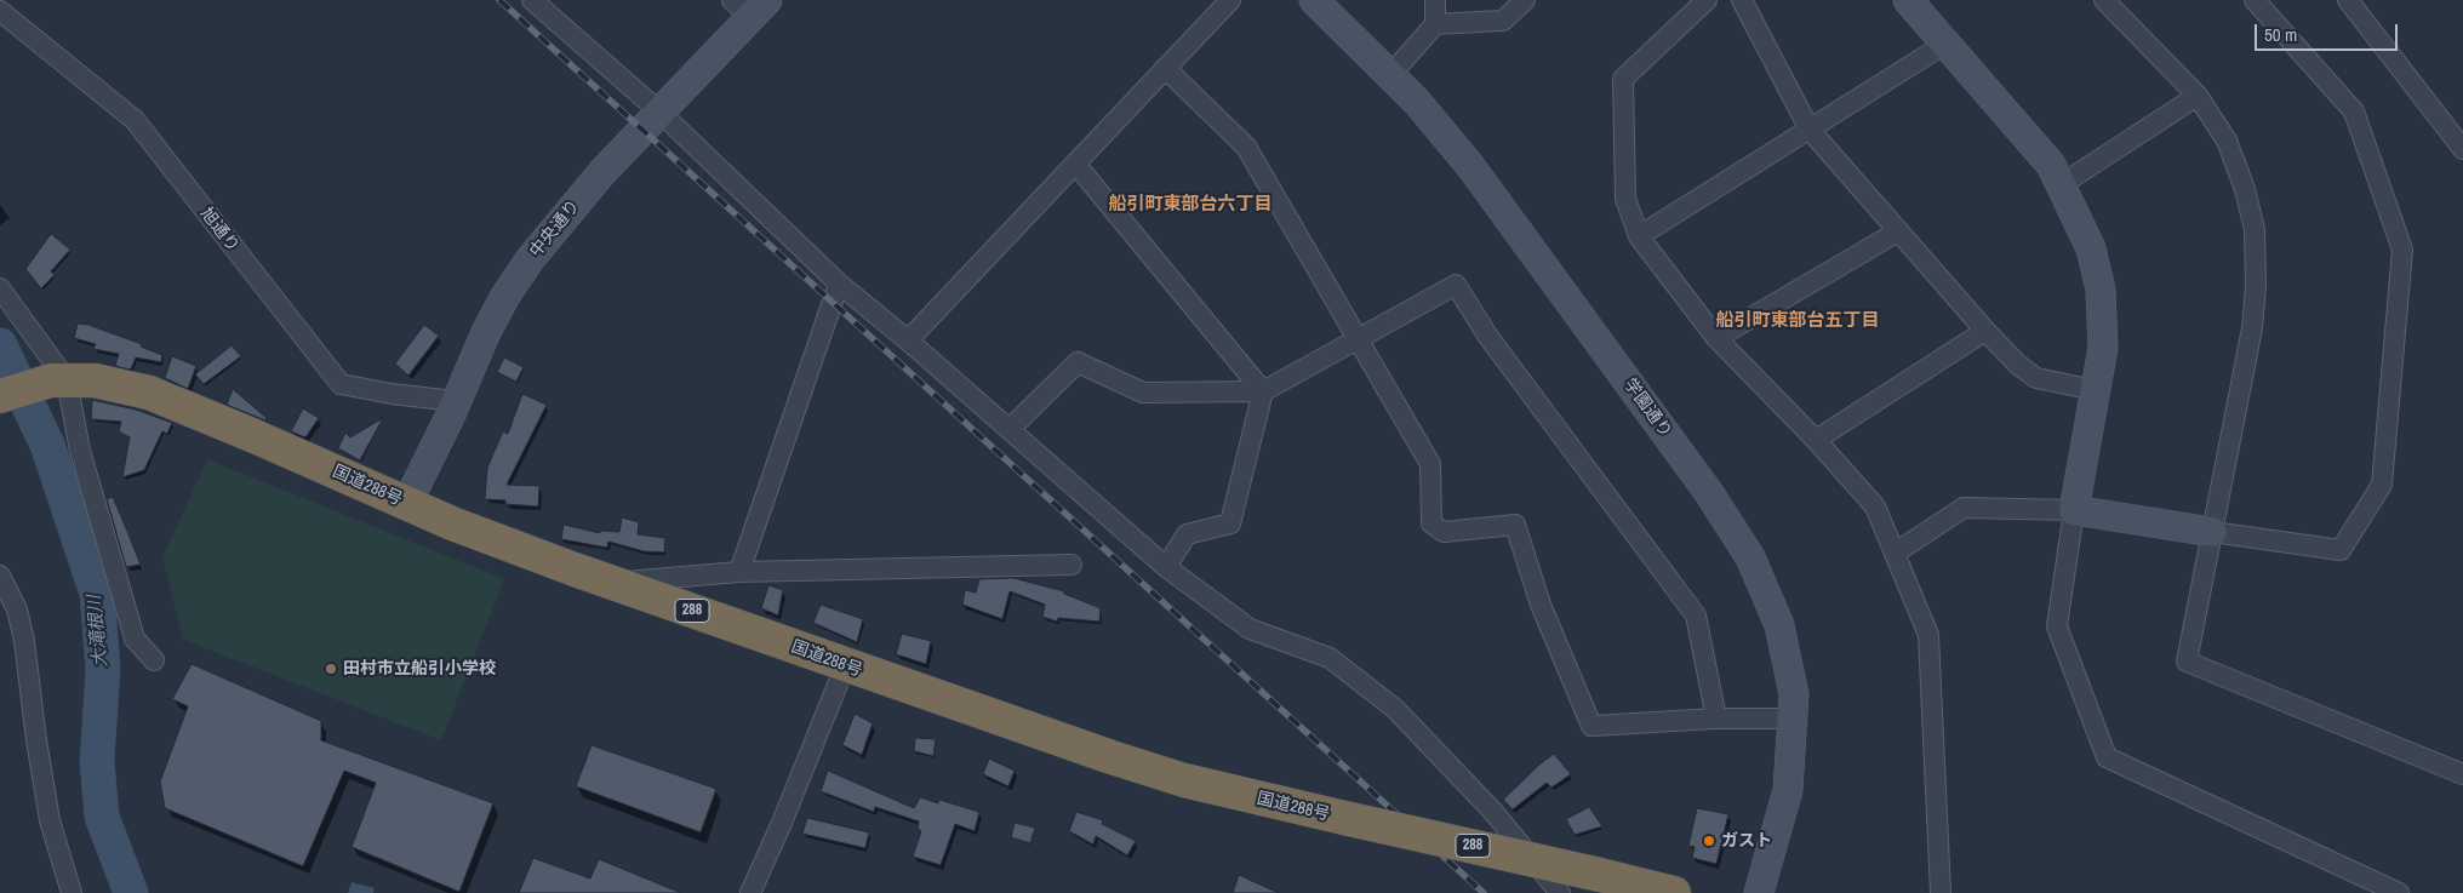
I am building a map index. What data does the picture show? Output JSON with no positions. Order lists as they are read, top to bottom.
{
  "streets": {
    "highway": ["国道288号", "288"],
    "street": ["中央通り", "旭通り", "学園通り"]
  },
  "crossings": [
    ["中央通り", "旭通り"],
    ["中央通り", "国道288号"]
  ],
  "districts": ["船引町東部台六丁目", "船引町東部台五丁目"],
  "water": ["大滝根川"],
  "places": ["田村市立船引小学校", "ガスト"],
  "scale_bar": "50 m"
}
